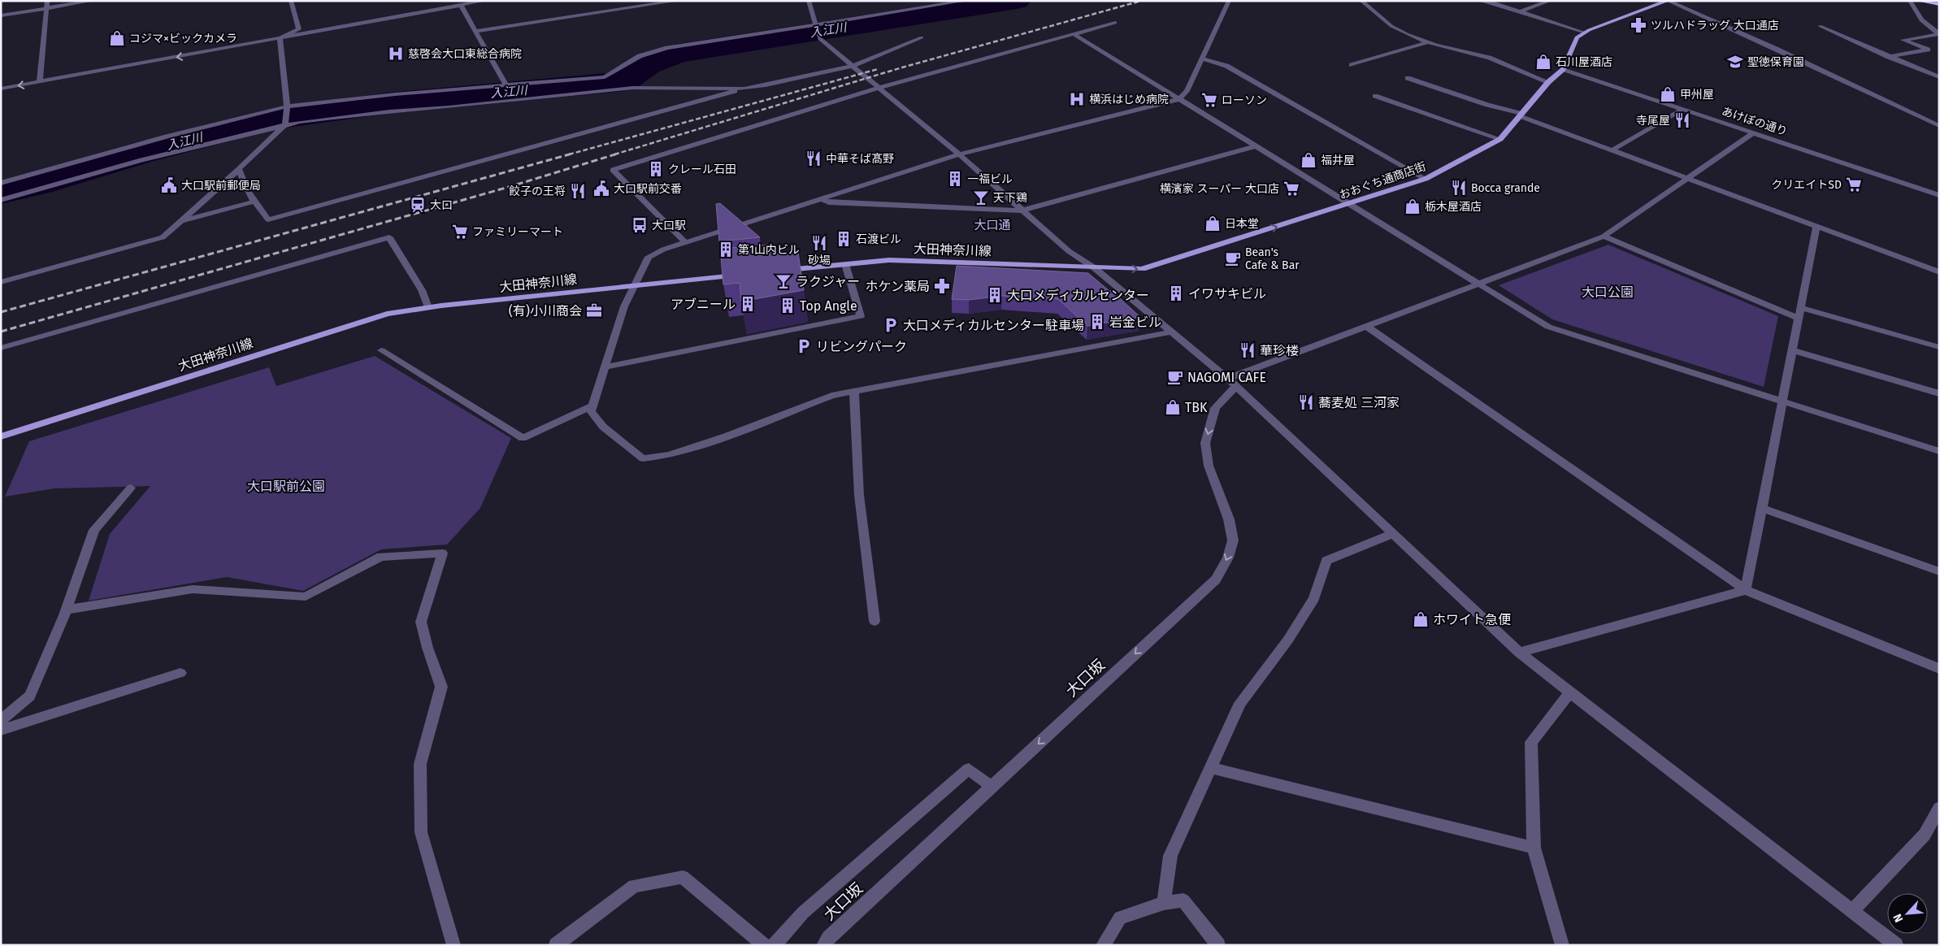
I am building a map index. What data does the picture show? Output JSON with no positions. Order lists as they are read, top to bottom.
{
  "streets": {
    "main road": ["おおぐち通商店街", "大田神奈川線"],
    "street": ["あけぼの通り", "大口坂"]
  },
  "crossings": [
    ["あけぼの通り", "おおぐち通商店街"],
    ["おおぐち通商店街", "大田神奈川線"]
  ],
  "one_way": ["おおぐち通商店街", "大口坂"],
  "districts": ["大口通"],
  "water": ["入江川"],
  "parks": ["大口公園", "大口駅前公園"],
  "places": {
    "pharmacy": ["ツルハドラッグ 大口通店", "ホケン薬局"],
    "shop": [
      "コジマ×ビックカメラ",
      "石川屋酒店",
      "甲州屋",
      "福井屋",
      "栃木屋酒店",
      "日本堂",
      "TBK",
      "ホワイト急便"
    ],
    "hospital": ["慈啓会大口東総合病院", "横浜はじめ病院"],
    "school or university": ["聖徳保育園"],
    "supermarket": [
      "ローソン",
      "クリエイトSD",
      "横濱家 スーパー 大口店",
      "ファミリーマート"
    ],
    "restaurant": [
      "寺尾屋",
      "中華そば髙野",
      "Bocca grande",
      "餃子の王将",
      "砂場",
      "華珍楼",
      "蕎麦処 三河家"
    ],
    "building": [
      "クレール石田",
      "一福ビル",
      "石渡ビル",
      "第1山内ビル",
      "イワサキビル",
      "大口メディカルセンター",
      "アブニール",
      "Top Angle",
      "岩金ビル"
    ],
    "public building": ["大口駅前郵便局", "大口駅前交番"],
    "bar": ["天下鶏", "ラクジャー"],
    "station": ["大口"],
    "bus stop": ["大口駅"],
    "cafe": ["Bean's Cafe & Bar", "NAGOMI CAFE"],
    "office": ["(有)小川商会"],
    "parking": ["大口メディカルセンター駐車場", "リビングパーク"]
  },
  "north": "bottom left"
}
